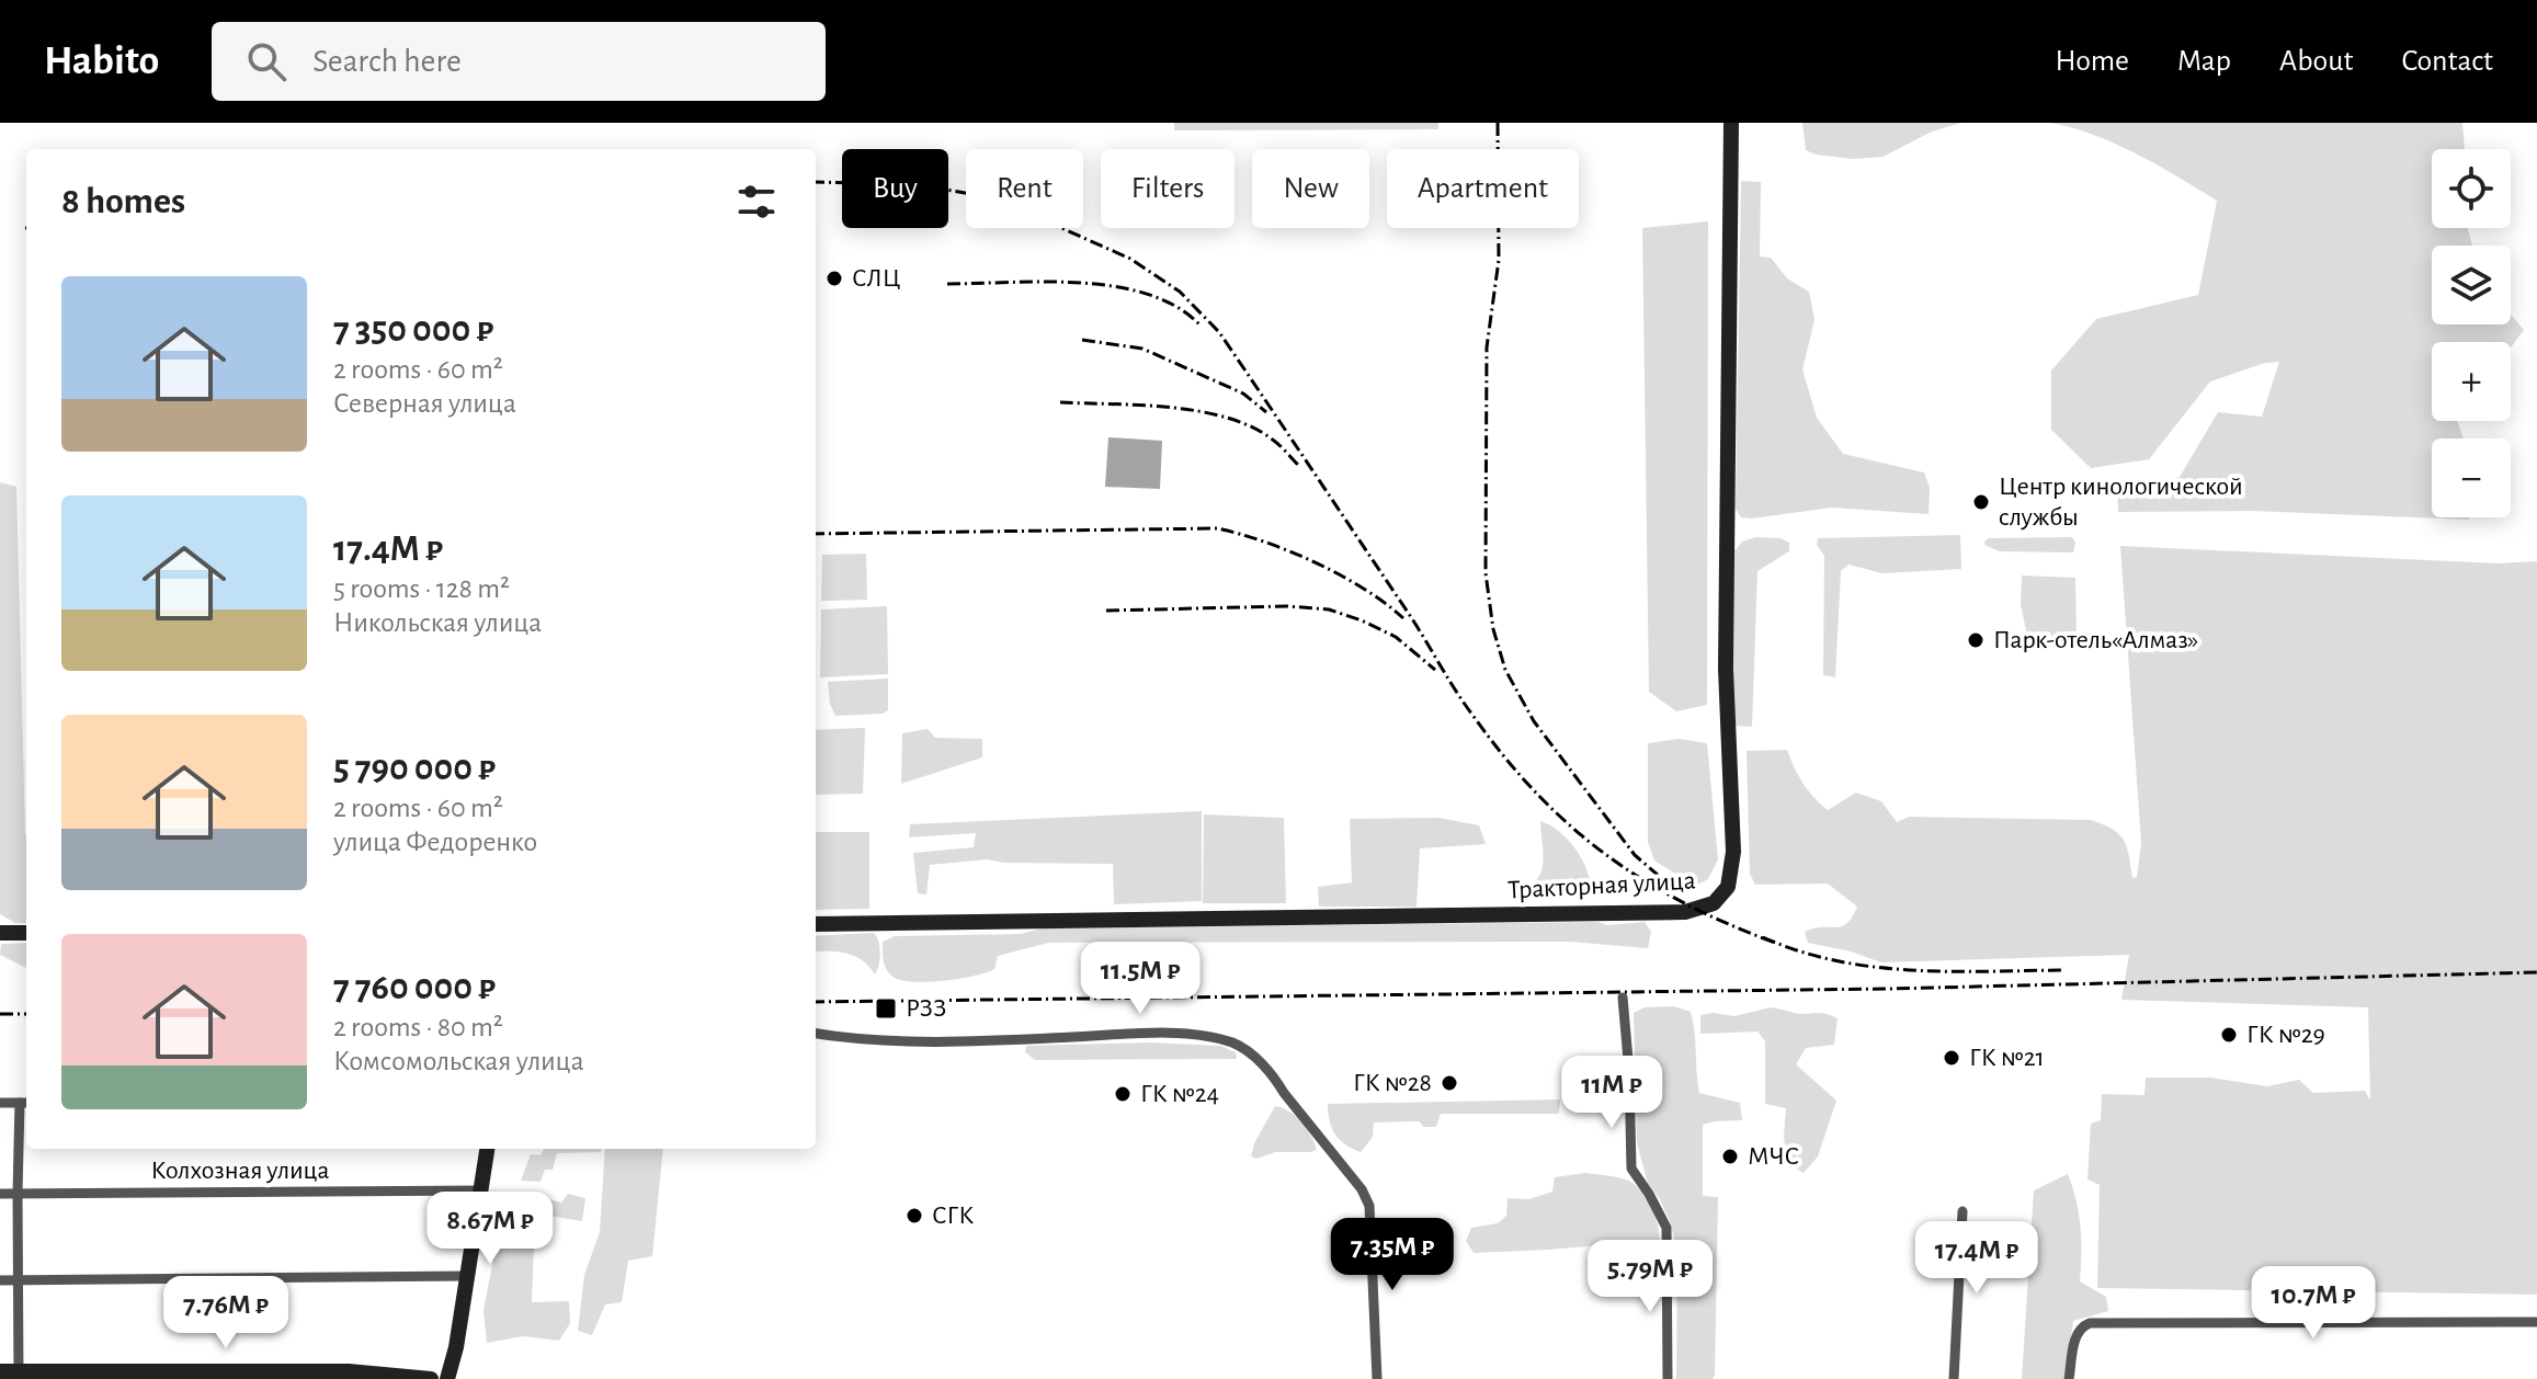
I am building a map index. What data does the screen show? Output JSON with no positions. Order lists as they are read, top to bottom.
{
  "streets": {
    "main road": ["Тракторная улица"],
    "street": ["Колхозная улица"]
  },
  "places": {
    "other": [
      "СЛЦ",
      "Центр кинологической службы",
      "Парк-отель«Алмаз»",
      "ГК №29",
      "ГК №21",
      "ГК №28",
      "ГК №24",
      "МЧС",
      "СГК"
    ],
    "transit": ["РЗЗ"]
  },
  "page": {
    "header": "Habito",
    "search": "Search here",
    "nav": [
      "Home",
      "Map",
      "About",
      "Contact"
    ],
    "map_buttons": ["+", "−"],
    "chip": [
      "Buy",
      "Rent",
      "Filters",
      "New",
      "Apartment"
    ],
    "heading": "8 homes",
    "list": [
      {
        "name": "7 350 000 ₽",
        "note": "2 rooms · 60 m² · Северная улица"
      },
      {
        "name": "17.4M ₽",
        "note": "5 rooms · 128 m² · Никольская улица"
      },
      {
        "name": "5 790 000 ₽",
        "note": "2 rooms · 60 m² · улица Федоренко"
      },
      {
        "name": "7 760 000 ₽",
        "note": "2 rooms · 80 m² · Комсомольская улица"
      }
    ],
    "price": [
      "11.5M ₽",
      "11M ₽",
      "8.67M ₽",
      "7.35M ₽",
      "17.4M ₽",
      "5.79M ₽",
      "10.7M ₽",
      "7.76M ₽"
    ]
  }
}
